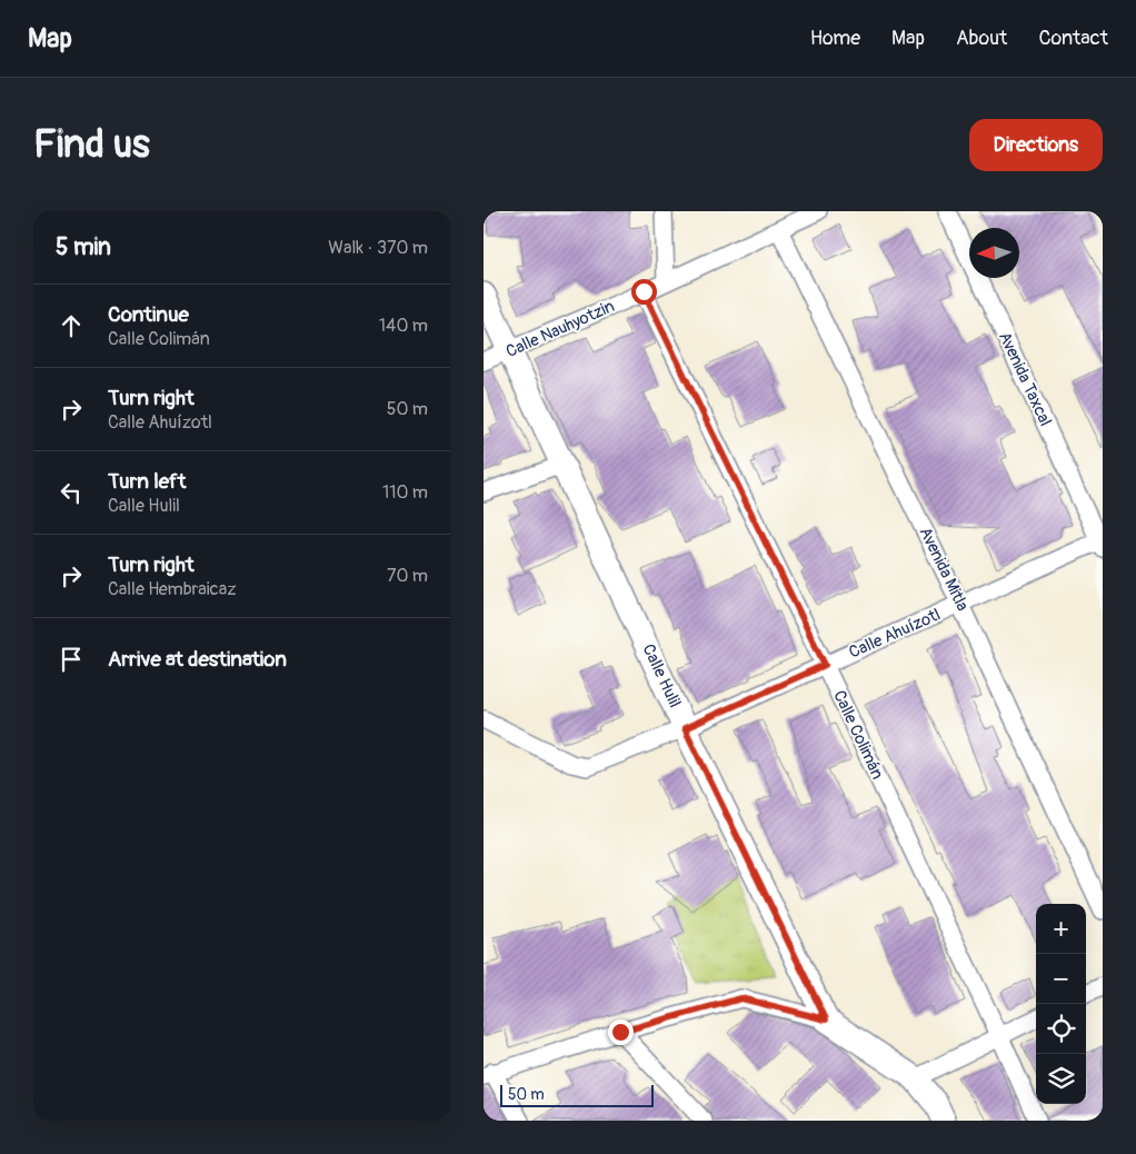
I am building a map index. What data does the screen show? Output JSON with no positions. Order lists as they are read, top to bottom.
{
  "streets": {
    "street": [
      "Calle Nauhyotzin",
      "Avenida Taxcal",
      "Avenida Mitla",
      "Calle Ahuízotl",
      "Calle Hulil",
      "Calle Colimán"
    ]
  },
  "crossings": [
    ["Calle Nauhyotzin", "Avenida Mitla"],
    ["Calle Nauhyotzin", "Calle Hulil"],
    ["Calle Nauhyotzin", "Calle Colimán"],
    ["Avenida Taxcal", "Calle Ahuízotl"],
    ["Avenida Mitla", "Calle Ahuízotl"],
    ["Calle Ahuízotl", "Calle Hulil"],
    ["Calle Ahuízotl", "Calle Colimán"]
  ],
  "scale_bar": "50 m",
  "north": "left",
  "page": {
    "header": "Map",
    "nav": [
      "Home",
      "Map",
      "About",
      "Contact"
    ],
    "buttons": "Directions",
    "title": "Find us",
    "heading": ["5 min", "Walk · 370 m"],
    "list": [
      ["Continue", "Calle Colimán", "140 m"],
      ["Turn right", "Calle Ahuízotl", "50 m"],
      ["Turn left", "Calle Hulil", "110 m"],
      ["Turn right", "Calle Hembraicaz", "70 m"],
      "Arrive at destination"
    ],
    "map_buttons": ["+", "−"],
    "scale": "50 m"
  }
}
